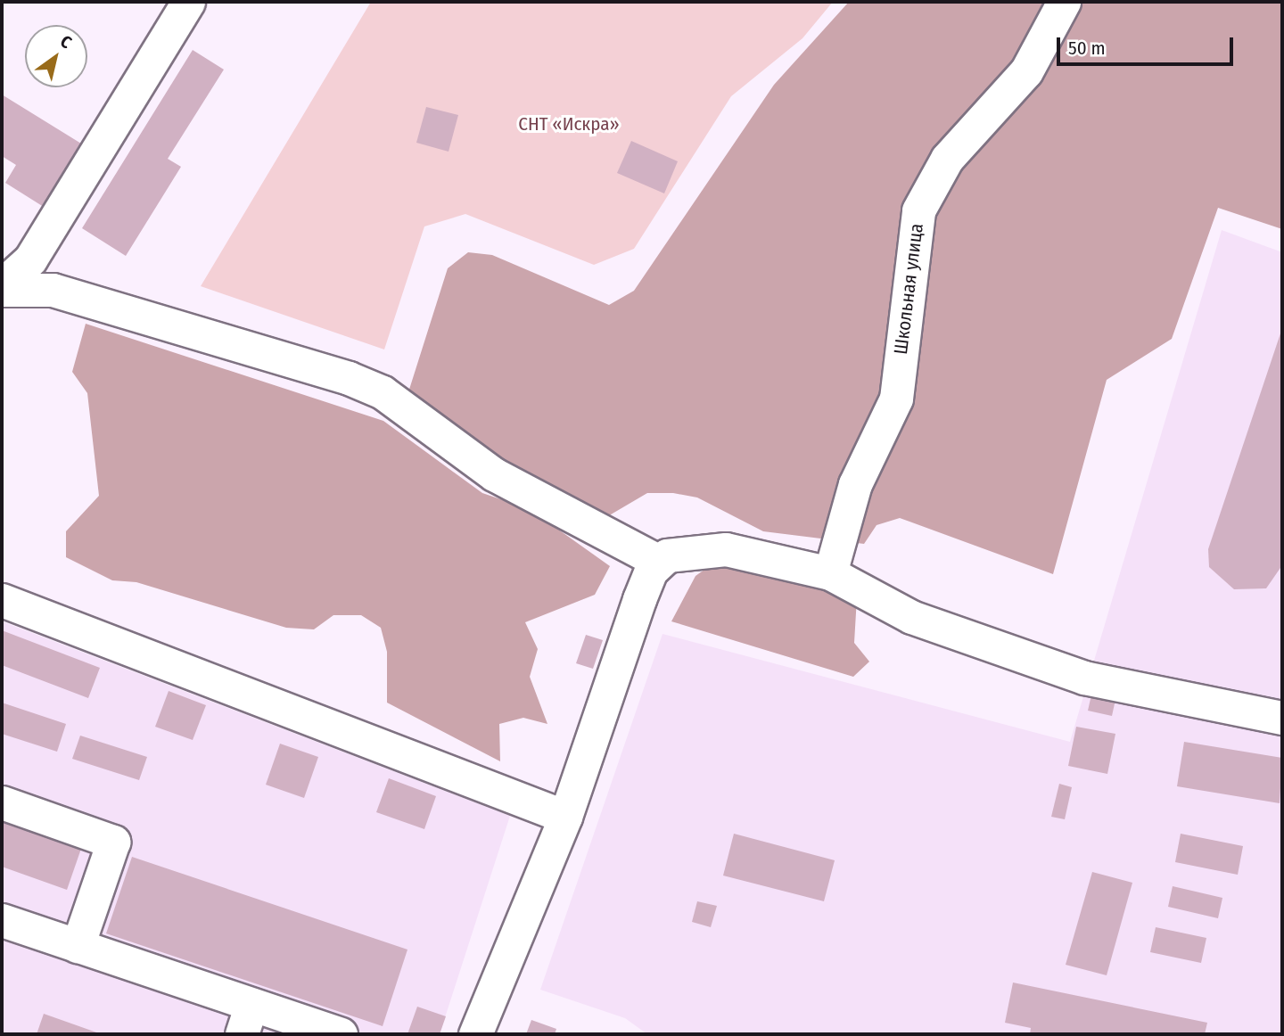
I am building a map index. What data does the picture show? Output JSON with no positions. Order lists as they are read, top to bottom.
{
  "streets": {
    "street": ["Школьная улица"]
  },
  "parks": ["СНТ «Искра»"],
  "scale_bar": "50 m",
  "north": "top right"
}
